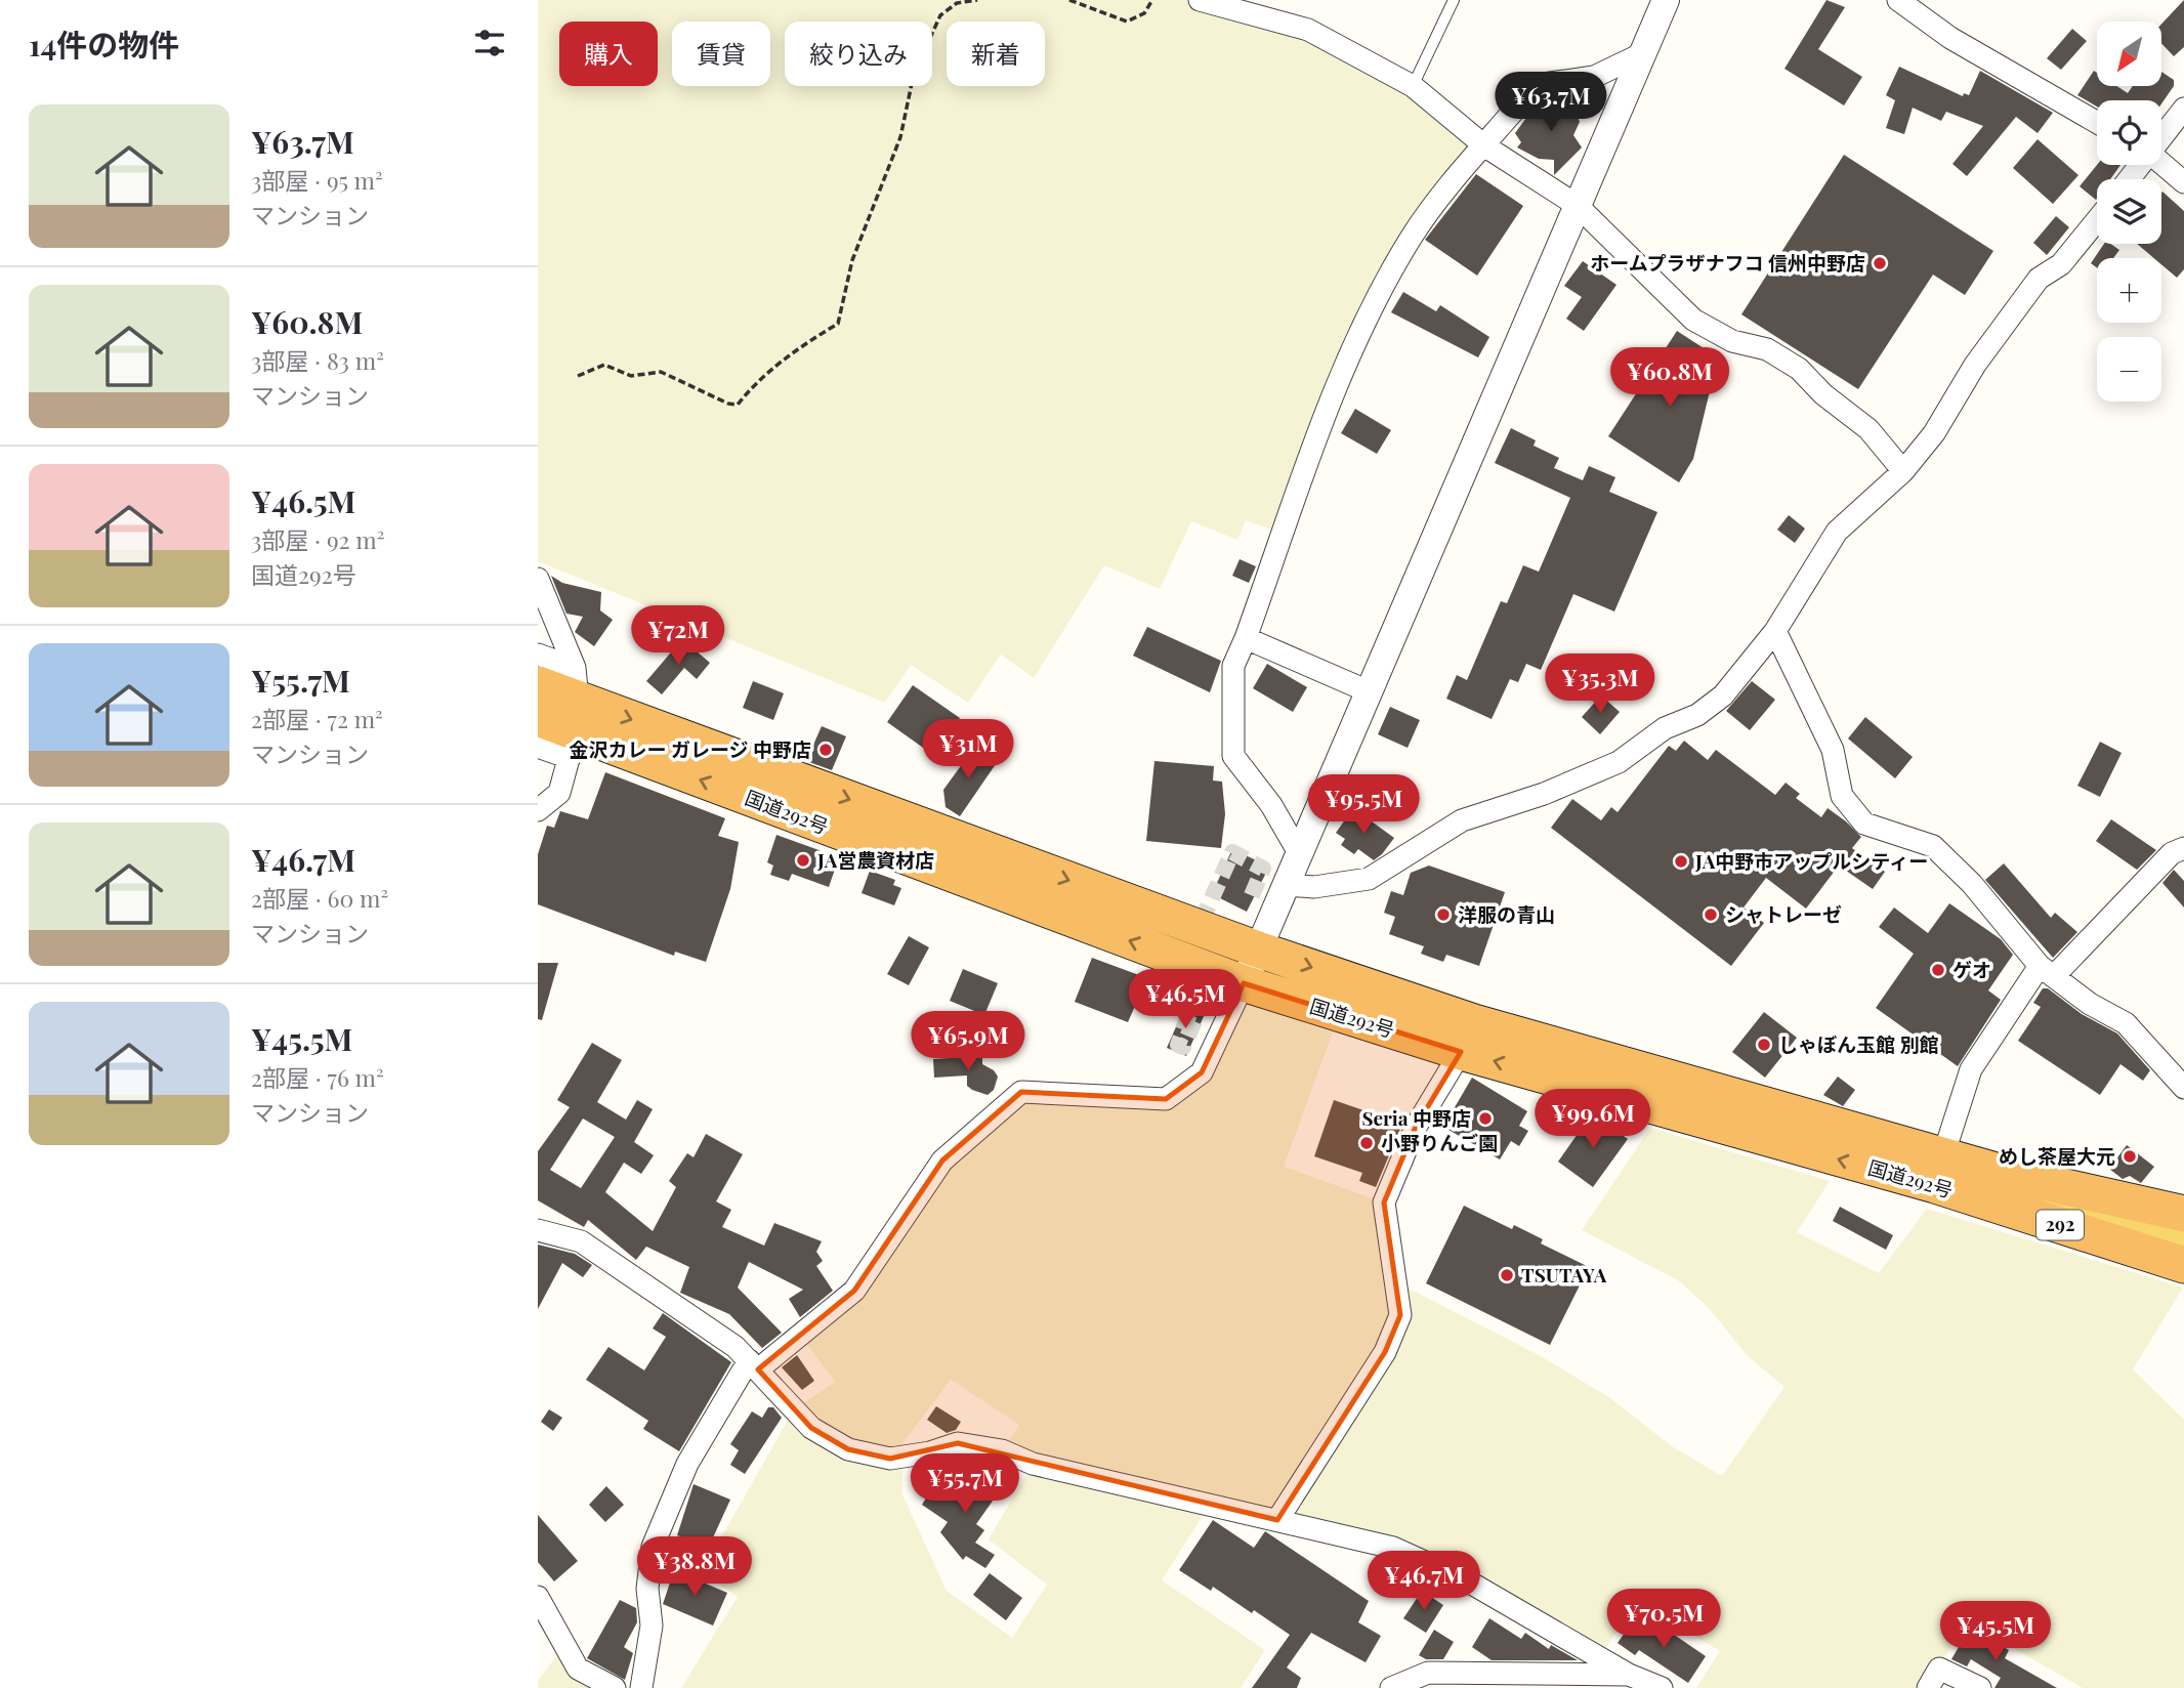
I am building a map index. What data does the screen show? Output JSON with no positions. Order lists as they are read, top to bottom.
{
  "streets": {
    "highway": ["国道292号", "292"]
  },
  "places": [
    "ホームプラザナフコ 信州中野店",
    "金沢カレー ガレージ 中野店",
    "JA営農資材店",
    "JA中野市アップルシティー",
    "洋服の青山",
    "シャトレーゼ",
    "ゲオ",
    "しゃぼん玉館 別館",
    "Seria 中野店",
    "小野りんご園",
    "めし茶屋大元",
    "TSUTAYA"
  ],
  "north": "bottom left",
  "page": {
    "heading": "14件の物件",
    "map_buttons": ["+", "−"],
    "chip": [
      "購入",
      "賃貸",
      "絞り込み",
      "新着"
    ],
    "price": [
      "¥63.7M",
      "¥60.8M",
      "¥72M",
      "¥35.3M",
      "¥31M",
      "¥95.5M",
      "¥46.5M",
      "¥65.9M",
      "¥99.6M",
      "¥55.7M",
      "¥38.8M",
      "¥46.7M",
      "¥70.5M",
      "¥45.5M"
    ],
    "list": [
      {
        "name": "¥63.7M",
        "note": "3部屋 · 95 m² · マンション"
      },
      {
        "name": "¥60.8M",
        "note": "3部屋 · 83 m² · マンション"
      },
      {
        "name": "¥46.5M",
        "note": "3部屋 · 92 m² · 国道292号"
      },
      {
        "name": "¥55.7M",
        "note": "2部屋 · 72 m² · マンション"
      },
      {
        "name": "¥46.7M",
        "note": "2部屋 · 60 m² · マンション"
      },
      {
        "name": "¥45.5M",
        "note": "2部屋 · 76 m² · マンション"
      }
    ]
  }
}
